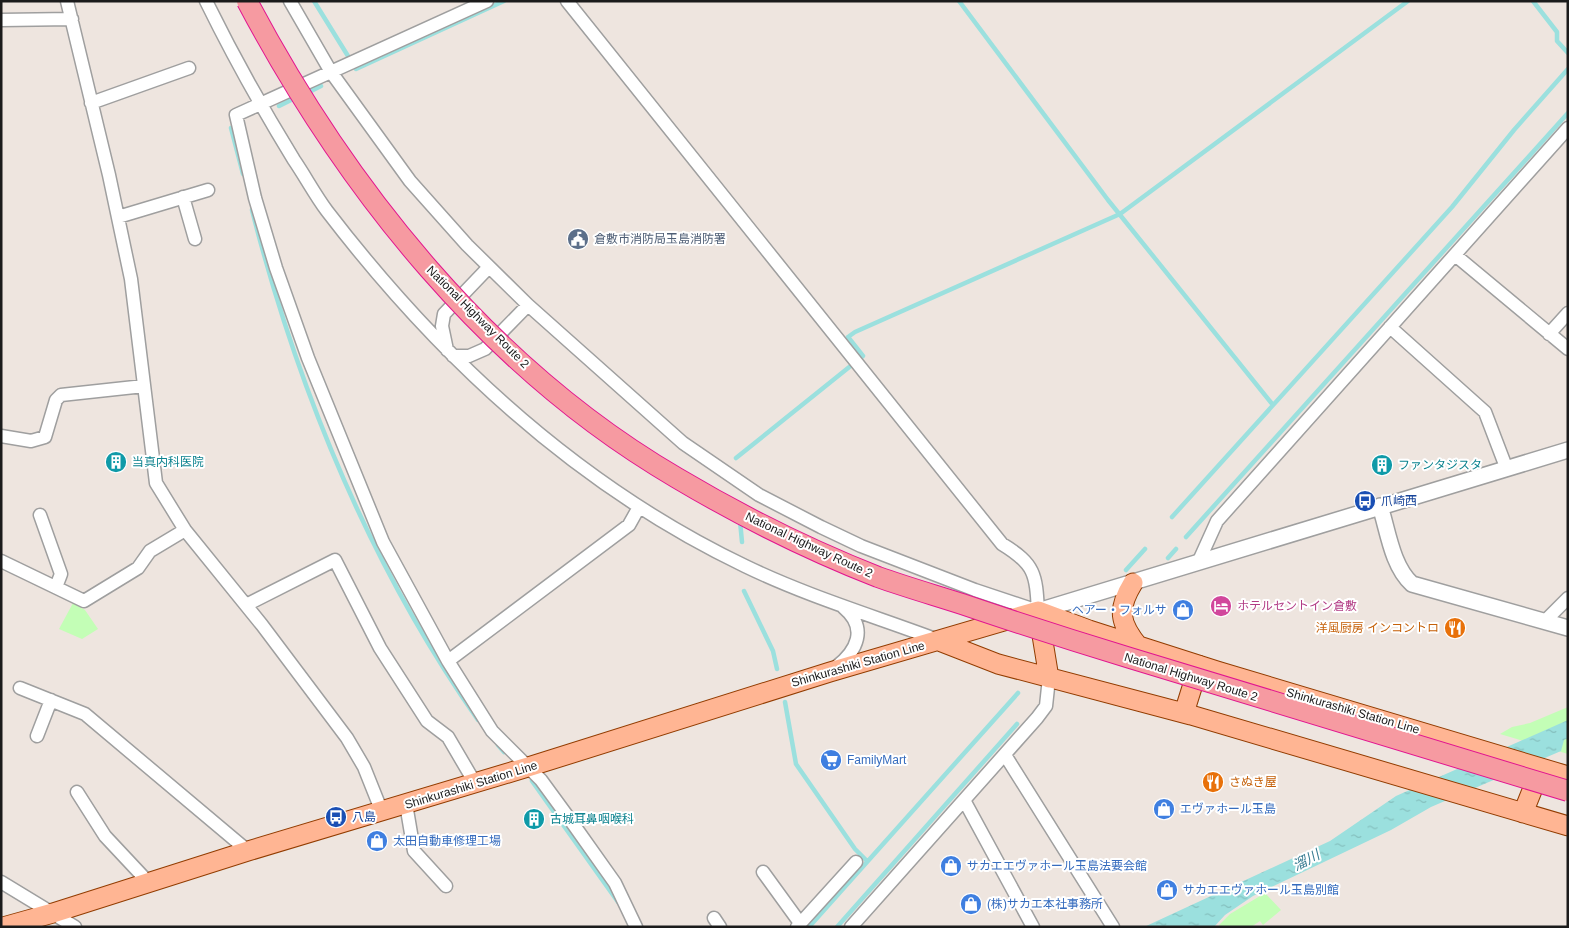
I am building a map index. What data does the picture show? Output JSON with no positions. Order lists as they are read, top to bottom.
{
  "streets": {
    "highway": ["National Highway Route 2"],
    "main road": ["Shinkurashiki Station Line"]
  },
  "water": ["溜川"],
  "places": {
    "public building": ["倉敷市消防局玉島消防署"],
    "building": ["当真内科医院", "ファンタジスタ", "古城耳鼻咽喉科"],
    "bus stop": ["爪崎西", "八島"],
    "hotel": ["ホテルセントイン倉敷"],
    "shop": [
      "ヘアー・フォルサ",
      "エヴァホール玉島",
      "太田自動車修理工場",
      "サカエエヴァホール玉島法要会館",
      "サカエエヴァホール玉島別館",
      "(株)サカエ本社事務所"
    ],
    "restaurant": ["洋風厨房 インコントロ", "さぬき屋"],
    "supermarket": ["FamilyMart"]
  }
}
